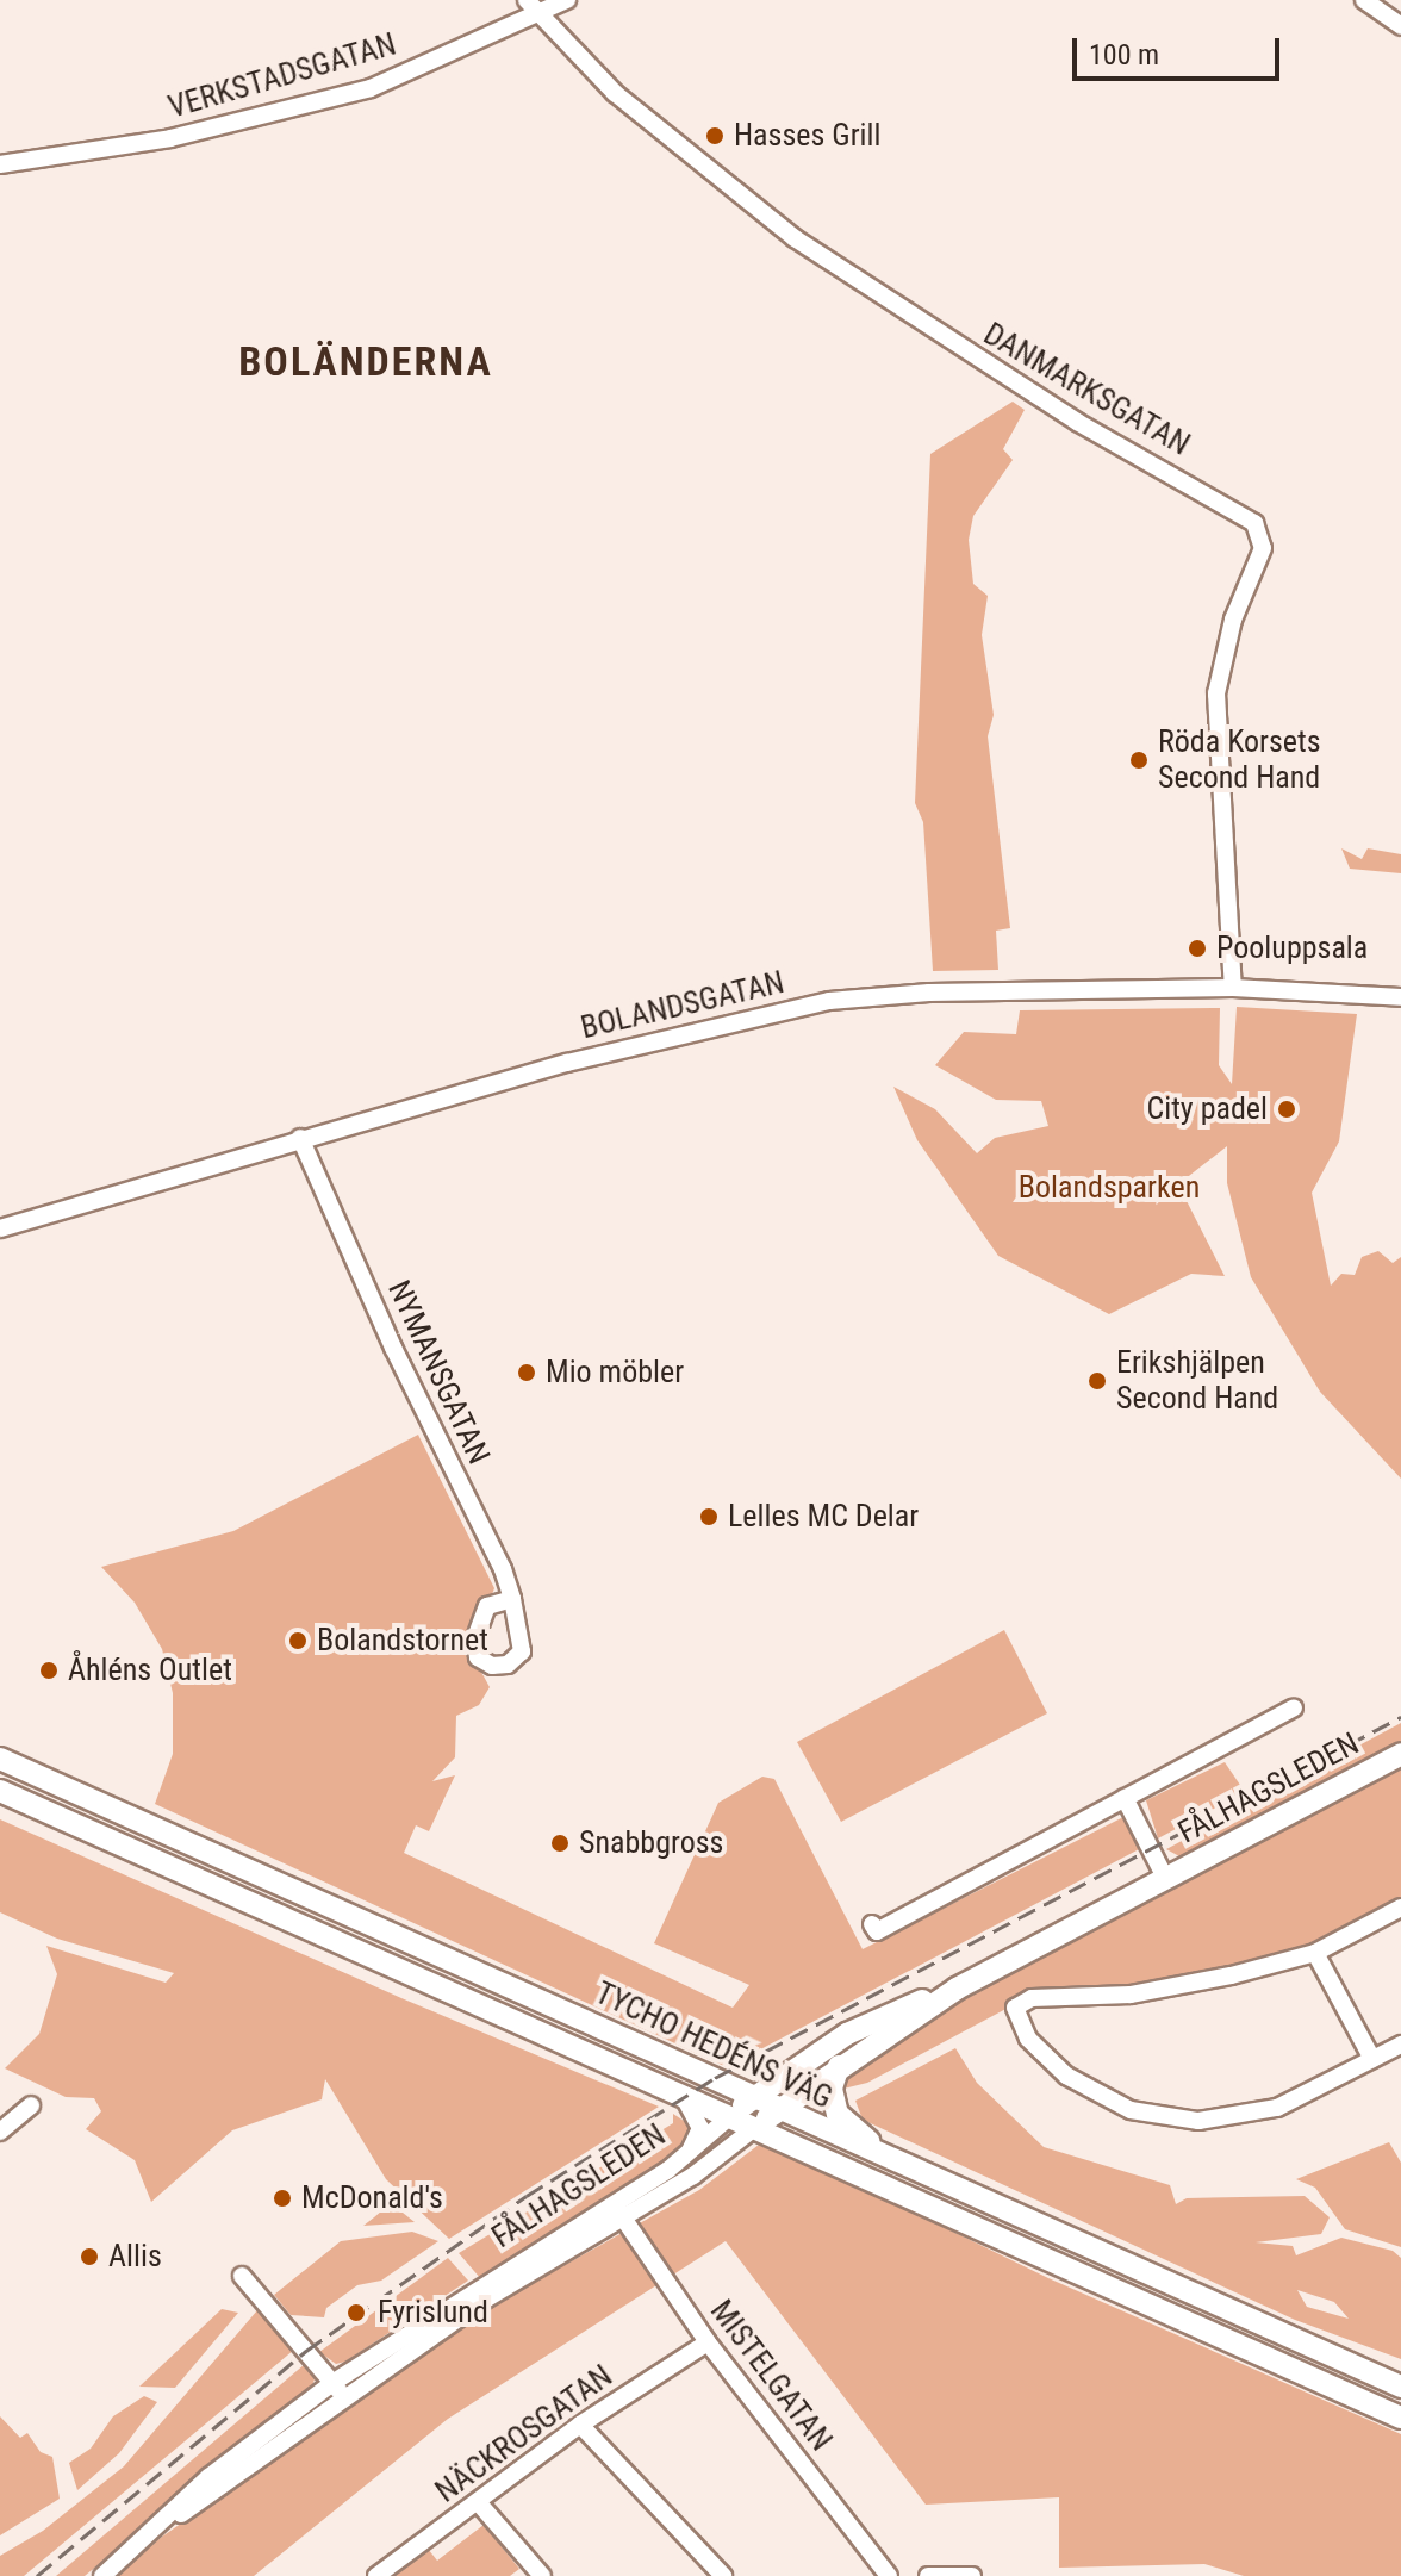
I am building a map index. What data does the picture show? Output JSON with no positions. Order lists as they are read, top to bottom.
{
  "streets": {
    "main road": ["FÅLHAGSLEDEN", "TYCHO HEDÉNS VÄG"],
    "street": [
      "VERKSTADSGATAN",
      "DANMARKSGATAN",
      "BOLANDSGATAN",
      "NYMANSGATAN",
      "MISTELGATAN",
      "NÄCKROSGATAN"
    ]
  },
  "crossings": [
    ["VERKSTADSGATAN", "DANMARKSGATAN"],
    ["DANMARKSGATAN", "BOLANDSGATAN"],
    ["BOLANDSGATAN", "NYMANSGATAN"],
    ["FÅLHAGSLEDEN", "TYCHO HEDÉNS VÄG"],
    ["FÅLHAGSLEDEN", "MISTELGATAN"],
    ["MISTELGATAN", "NÄCKROSGATAN"]
  ],
  "districts": ["BOLÄNDERNA"],
  "parks": ["Bolandsparken"],
  "places": [
    "Hasses Grill",
    "Röda Korsets Second Hand",
    "Pooluppsala",
    "City padel",
    "Mio möbler",
    "Erikshjälpen Second Hand",
    "Lelles MC Delar",
    "Bolandstornet",
    "Åhléns Outlet",
    "Snabbgross",
    "McDonald's",
    "Allis",
    "Fyrislund"
  ],
  "scale_bar": "100 m"
}
